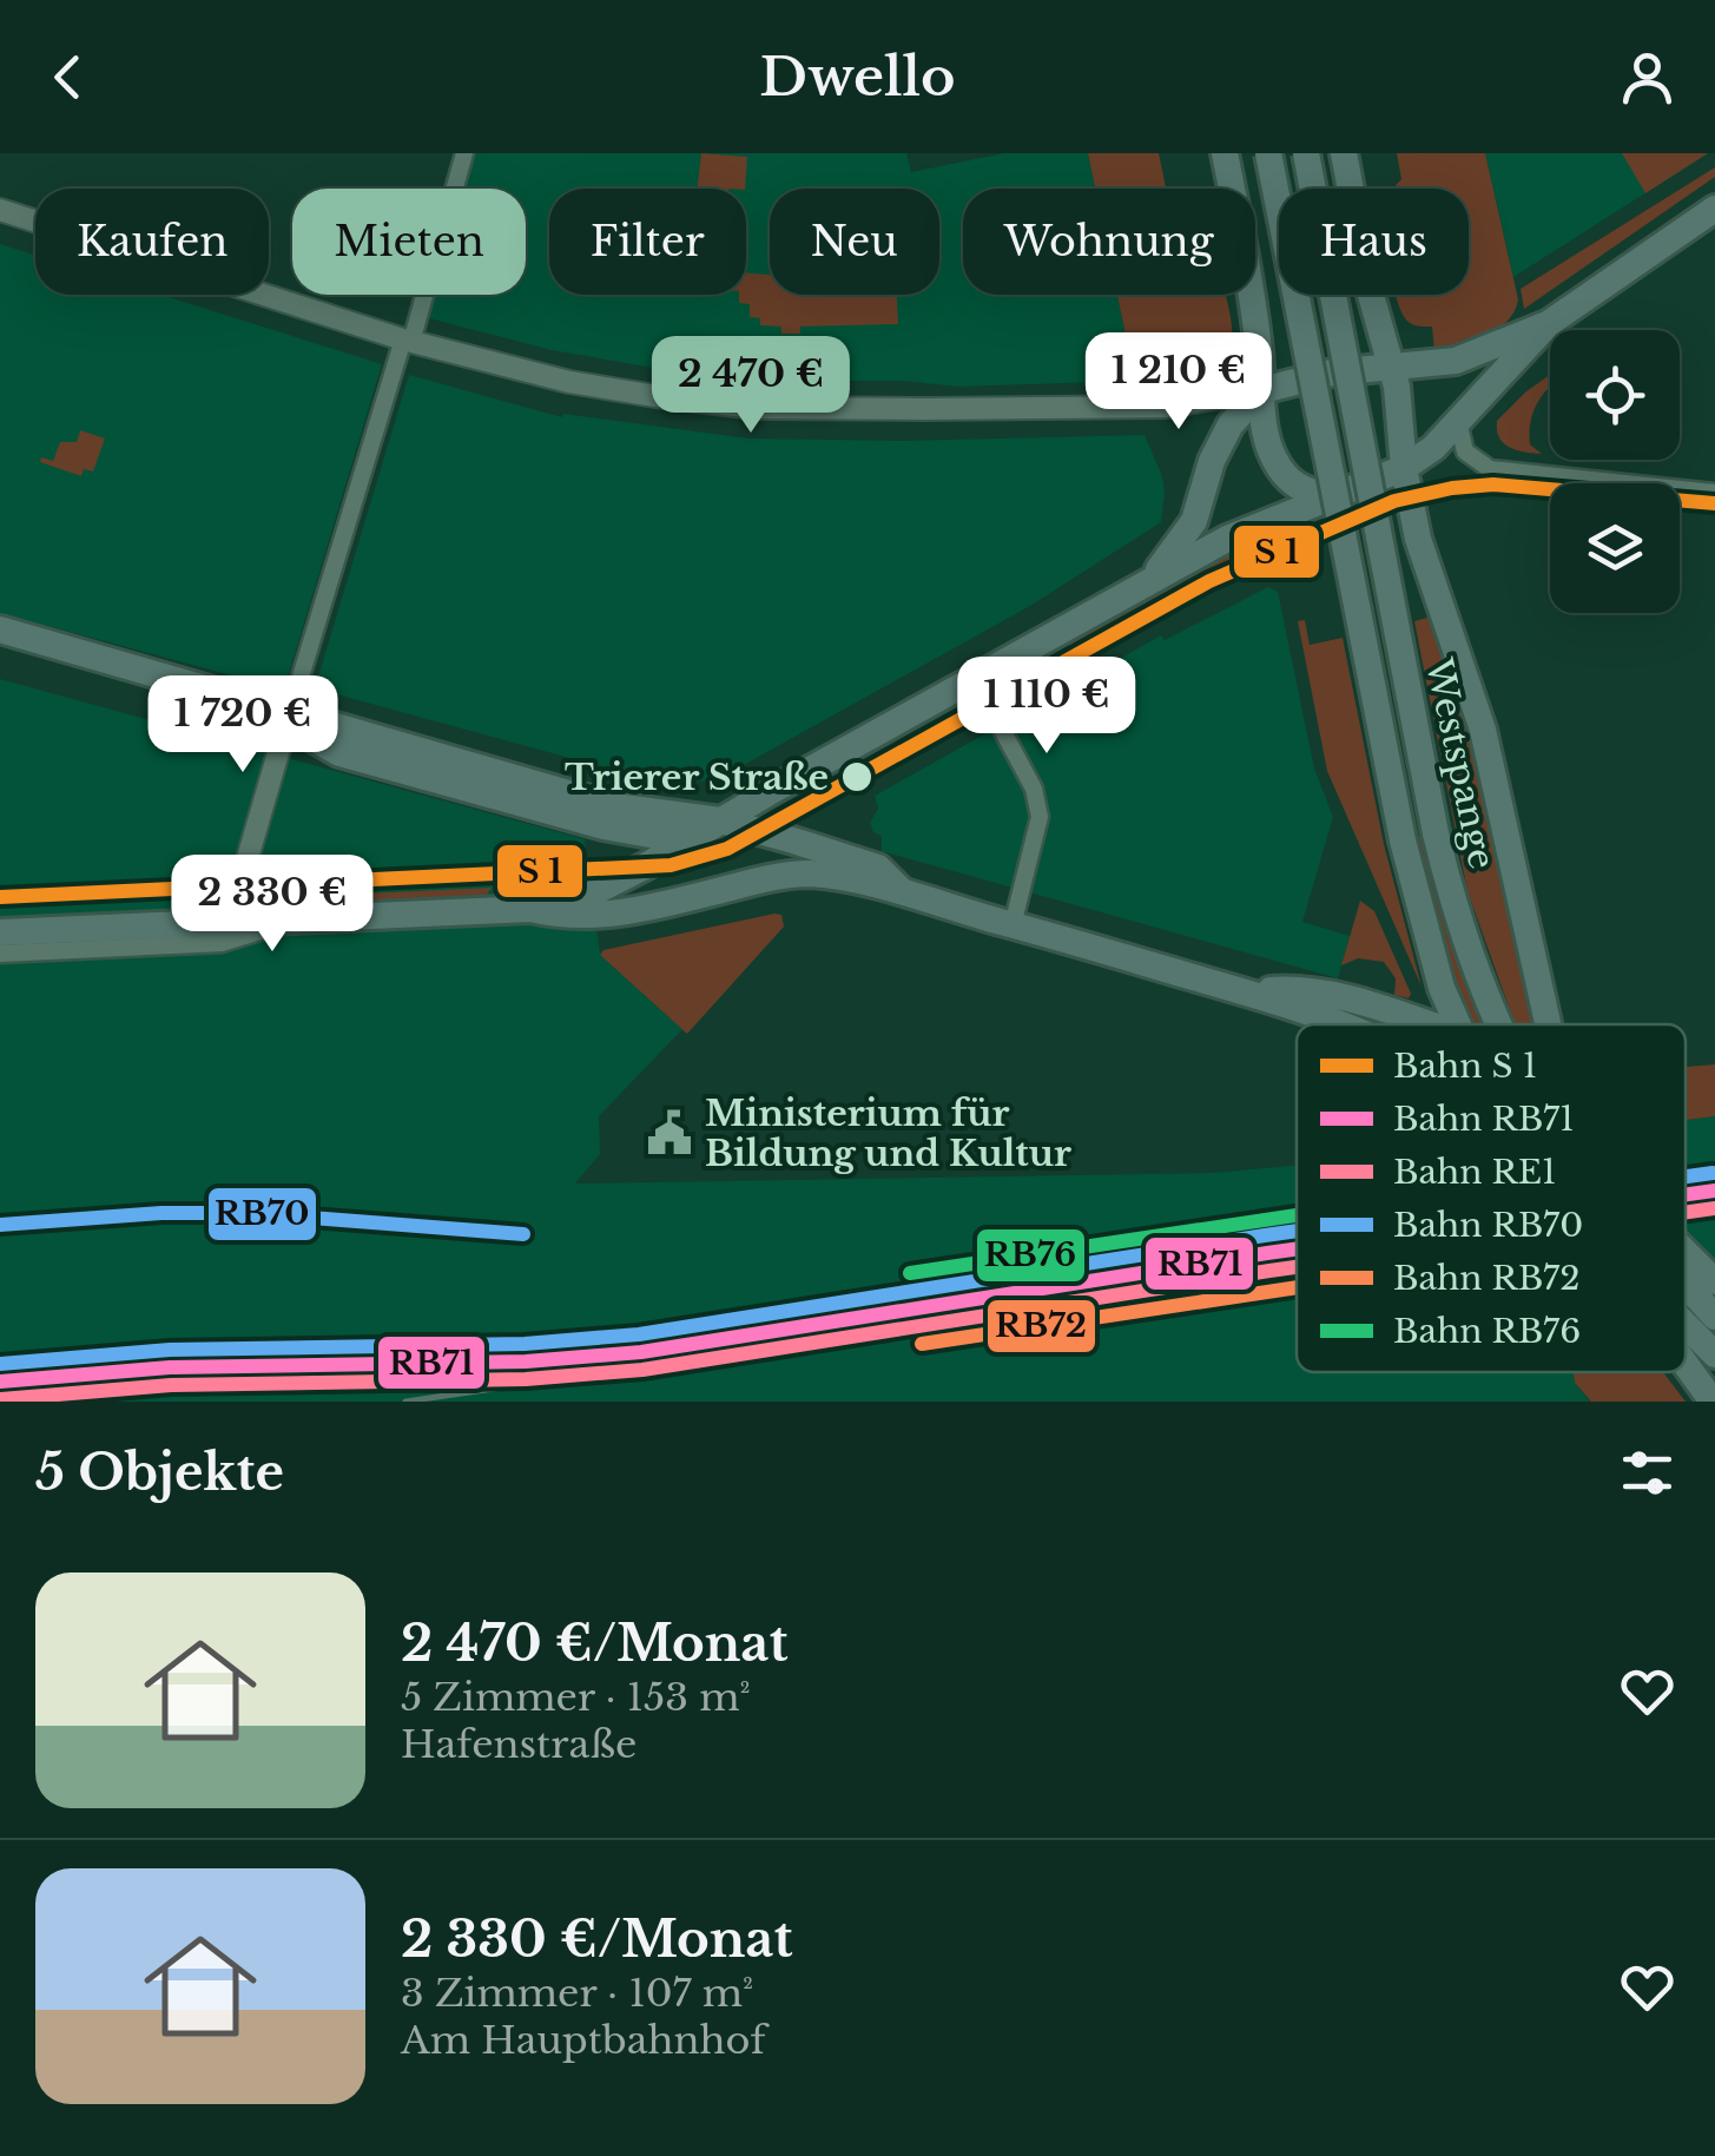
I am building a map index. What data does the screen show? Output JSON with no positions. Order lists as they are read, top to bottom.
{
  "streets": {
    "main road": ["Westspange"]
  },
  "places": {
    "other": ["Trierer Straße"],
    "public building": ["Ministerium für Bildung und Kultur"]
  },
  "lines": [
    "rail line RB70",
    "rail line RB71",
    "rail line RE1",
    "rail line RB76",
    "rail line RB72"
  ],
  "legend": [
    "Bahn S 1",
    "Bahn RB71",
    "Bahn RE1",
    "Bahn RB70",
    "Bahn RB72",
    "Bahn RB76"
  ],
  "page": {
    "header": "Dwello",
    "chip": [
      "Kaufen",
      "Mieten",
      "Filter",
      "Neu",
      "Wohnung",
      "Haus"
    ],
    "price": [
      "1 210 €",
      "2 470 €",
      "1 110 €",
      "1 720 €",
      "2 330 €"
    ],
    "heading": "5 Objekte",
    "list": [
      {
        "name": "2 470 €/Monat",
        "note": "5 Zimmer · 153 m² · Hafenstraße"
      },
      {
        "name": "2 330 €/Monat",
        "note": "3 Zimmer · 107 m² · Am Hauptbahnhof"
      }
    ]
  }
}
